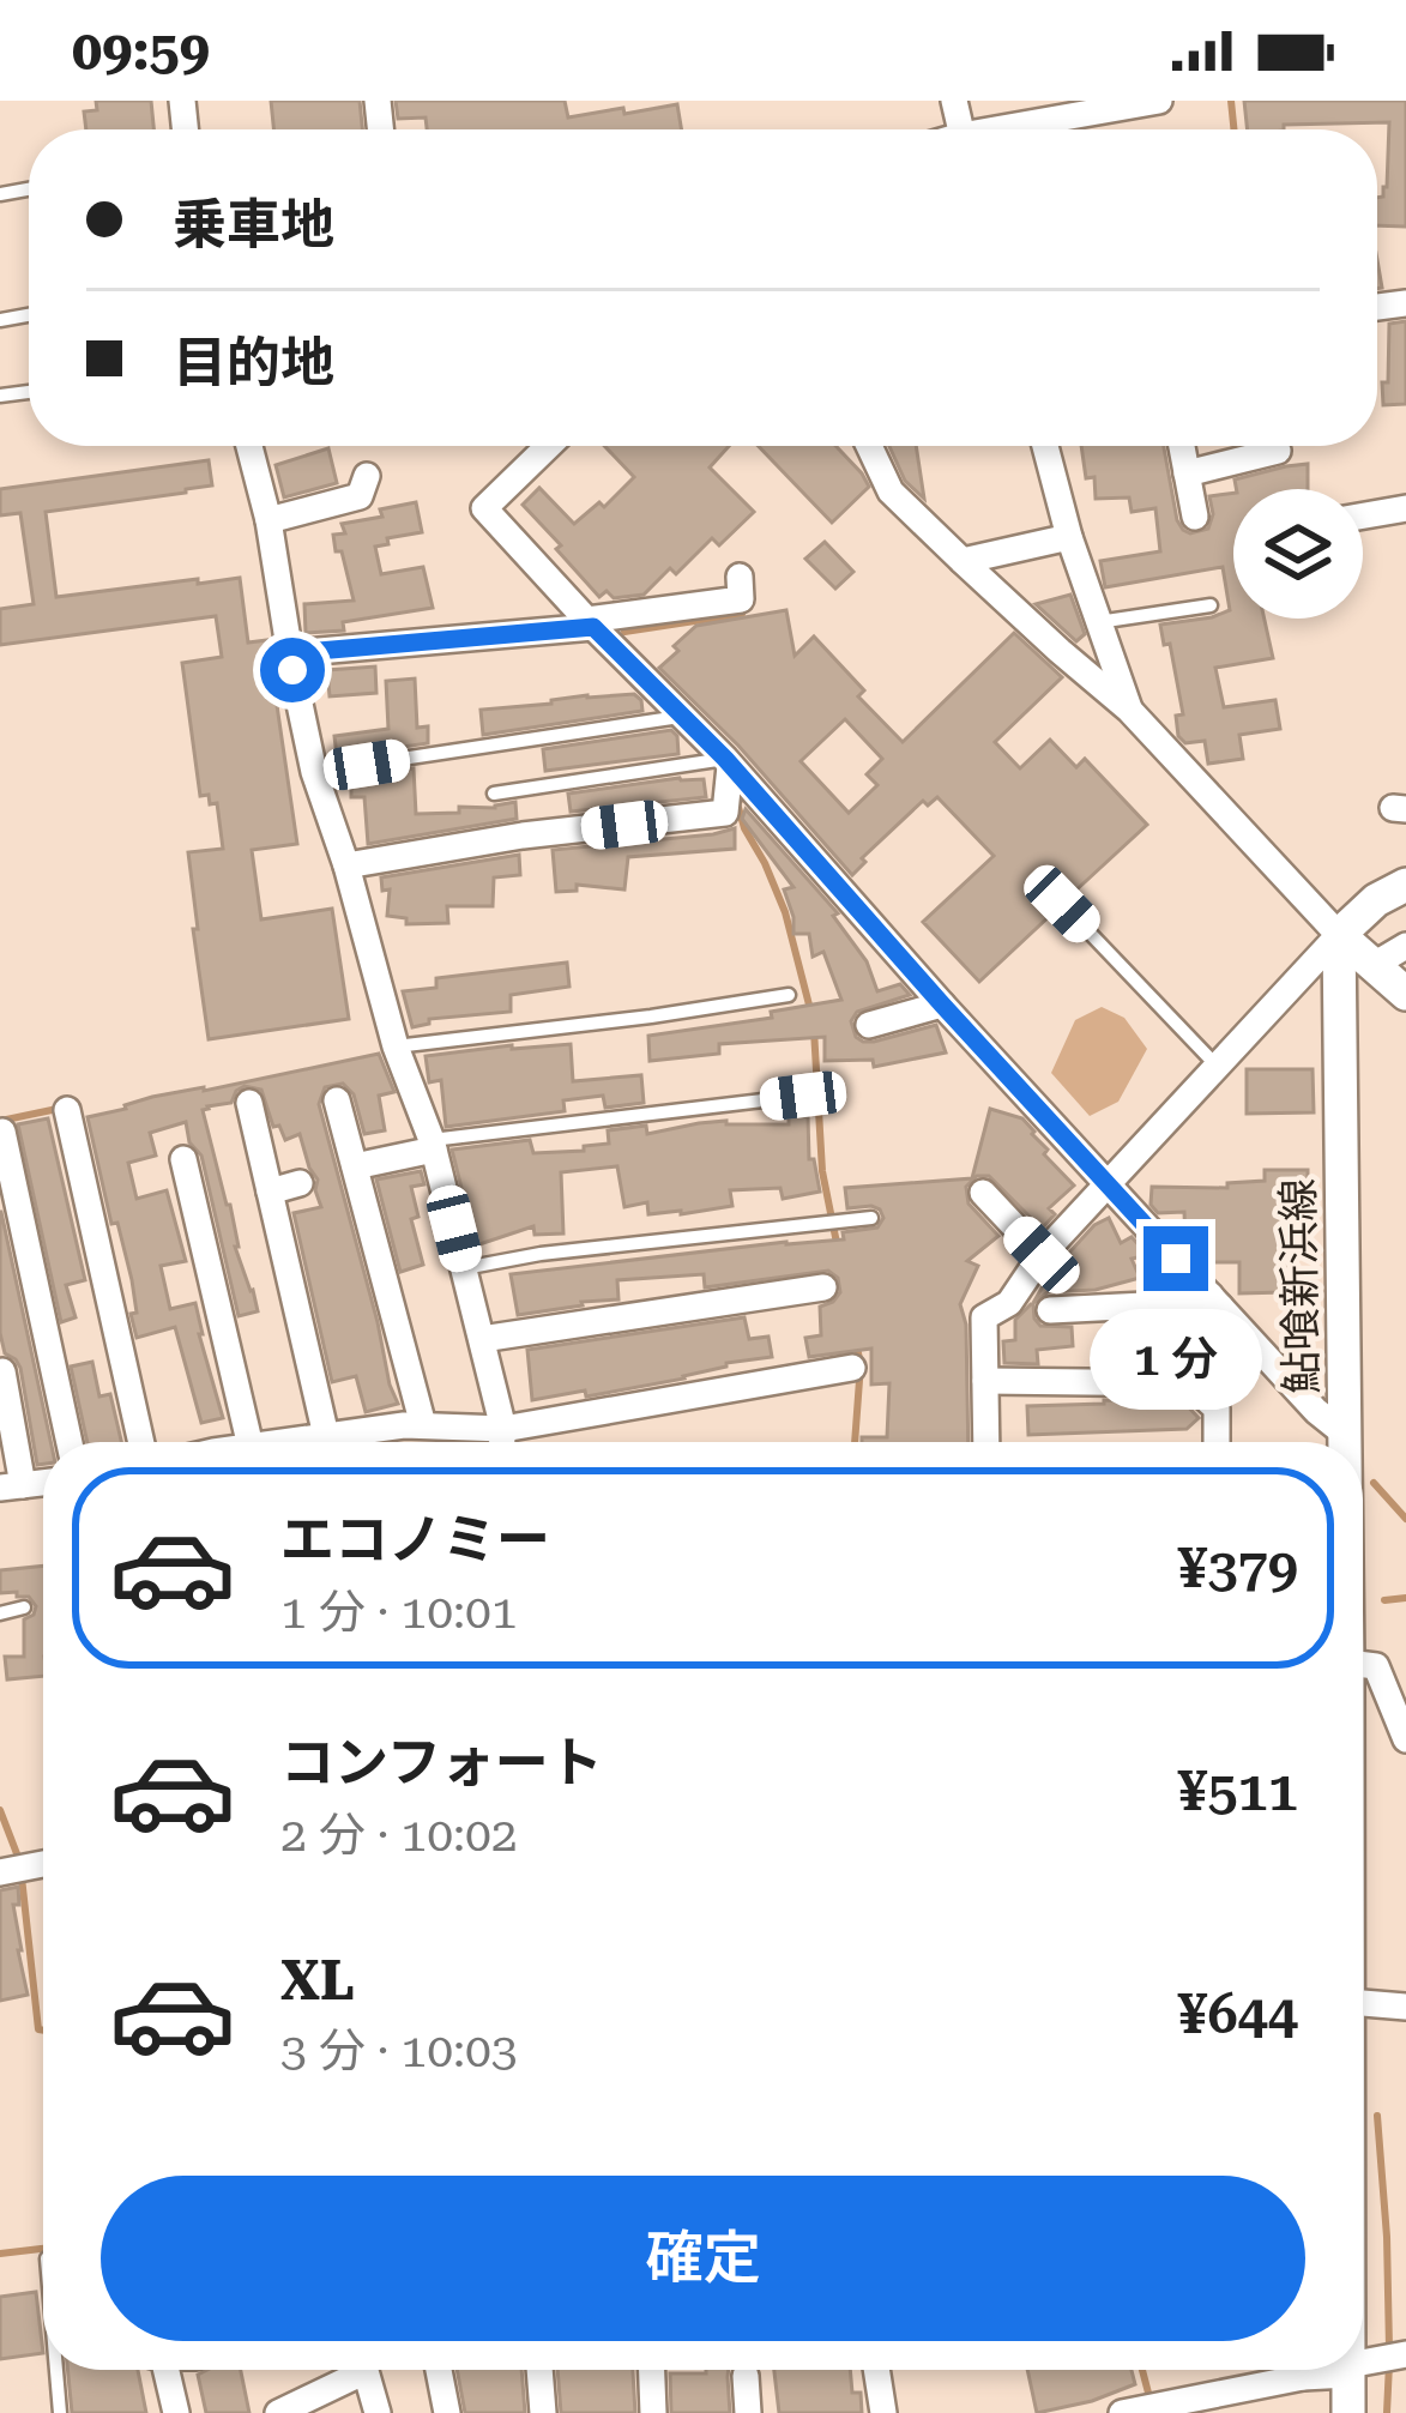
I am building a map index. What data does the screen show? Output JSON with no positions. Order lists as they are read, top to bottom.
{
  "streets": {
    "main road": ["鮎喰新浜線"]
  },
  "page": {
    "status": "09:59",
    "banner": ["乗車地", "目的地"],
    "bubble": "1 分",
    "list": [
      {
        "name": "エコノミー",
        "note": "1 分 · 10:01",
        "value": "¥379"
      },
      {
        "name": "コンフォート",
        "note": "2 分 · 10:02",
        "value": "¥511"
      },
      {
        "name": "XL",
        "note": "3 分 · 10:03",
        "value": "¥644"
      }
    ],
    "buttons": "確定"
  }
}
